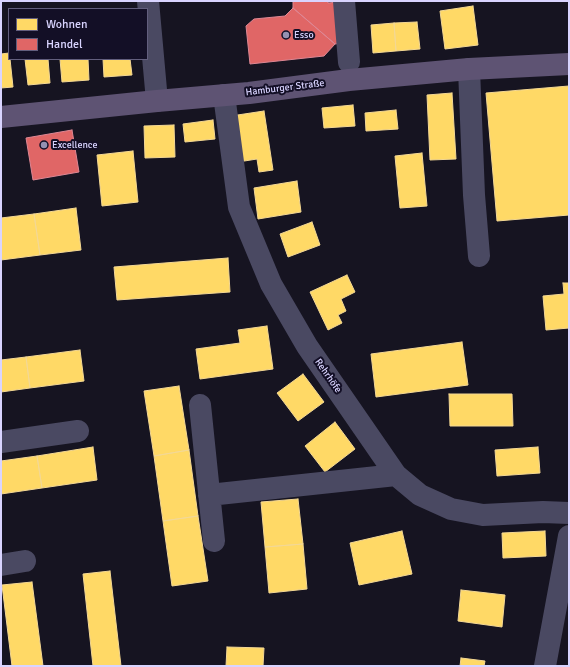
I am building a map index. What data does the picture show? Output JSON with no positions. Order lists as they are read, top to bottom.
{
  "streets": {
    "main road": ["Hamburger Straße"],
    "street": ["Rehrhöfe"]
  },
  "crossings": [
    ["Hamburger Straße", "Rehrhöfe"]
  ],
  "places": ["Esso", "Excellence"],
  "legend": ["Wohnen", "Handel"]
}
